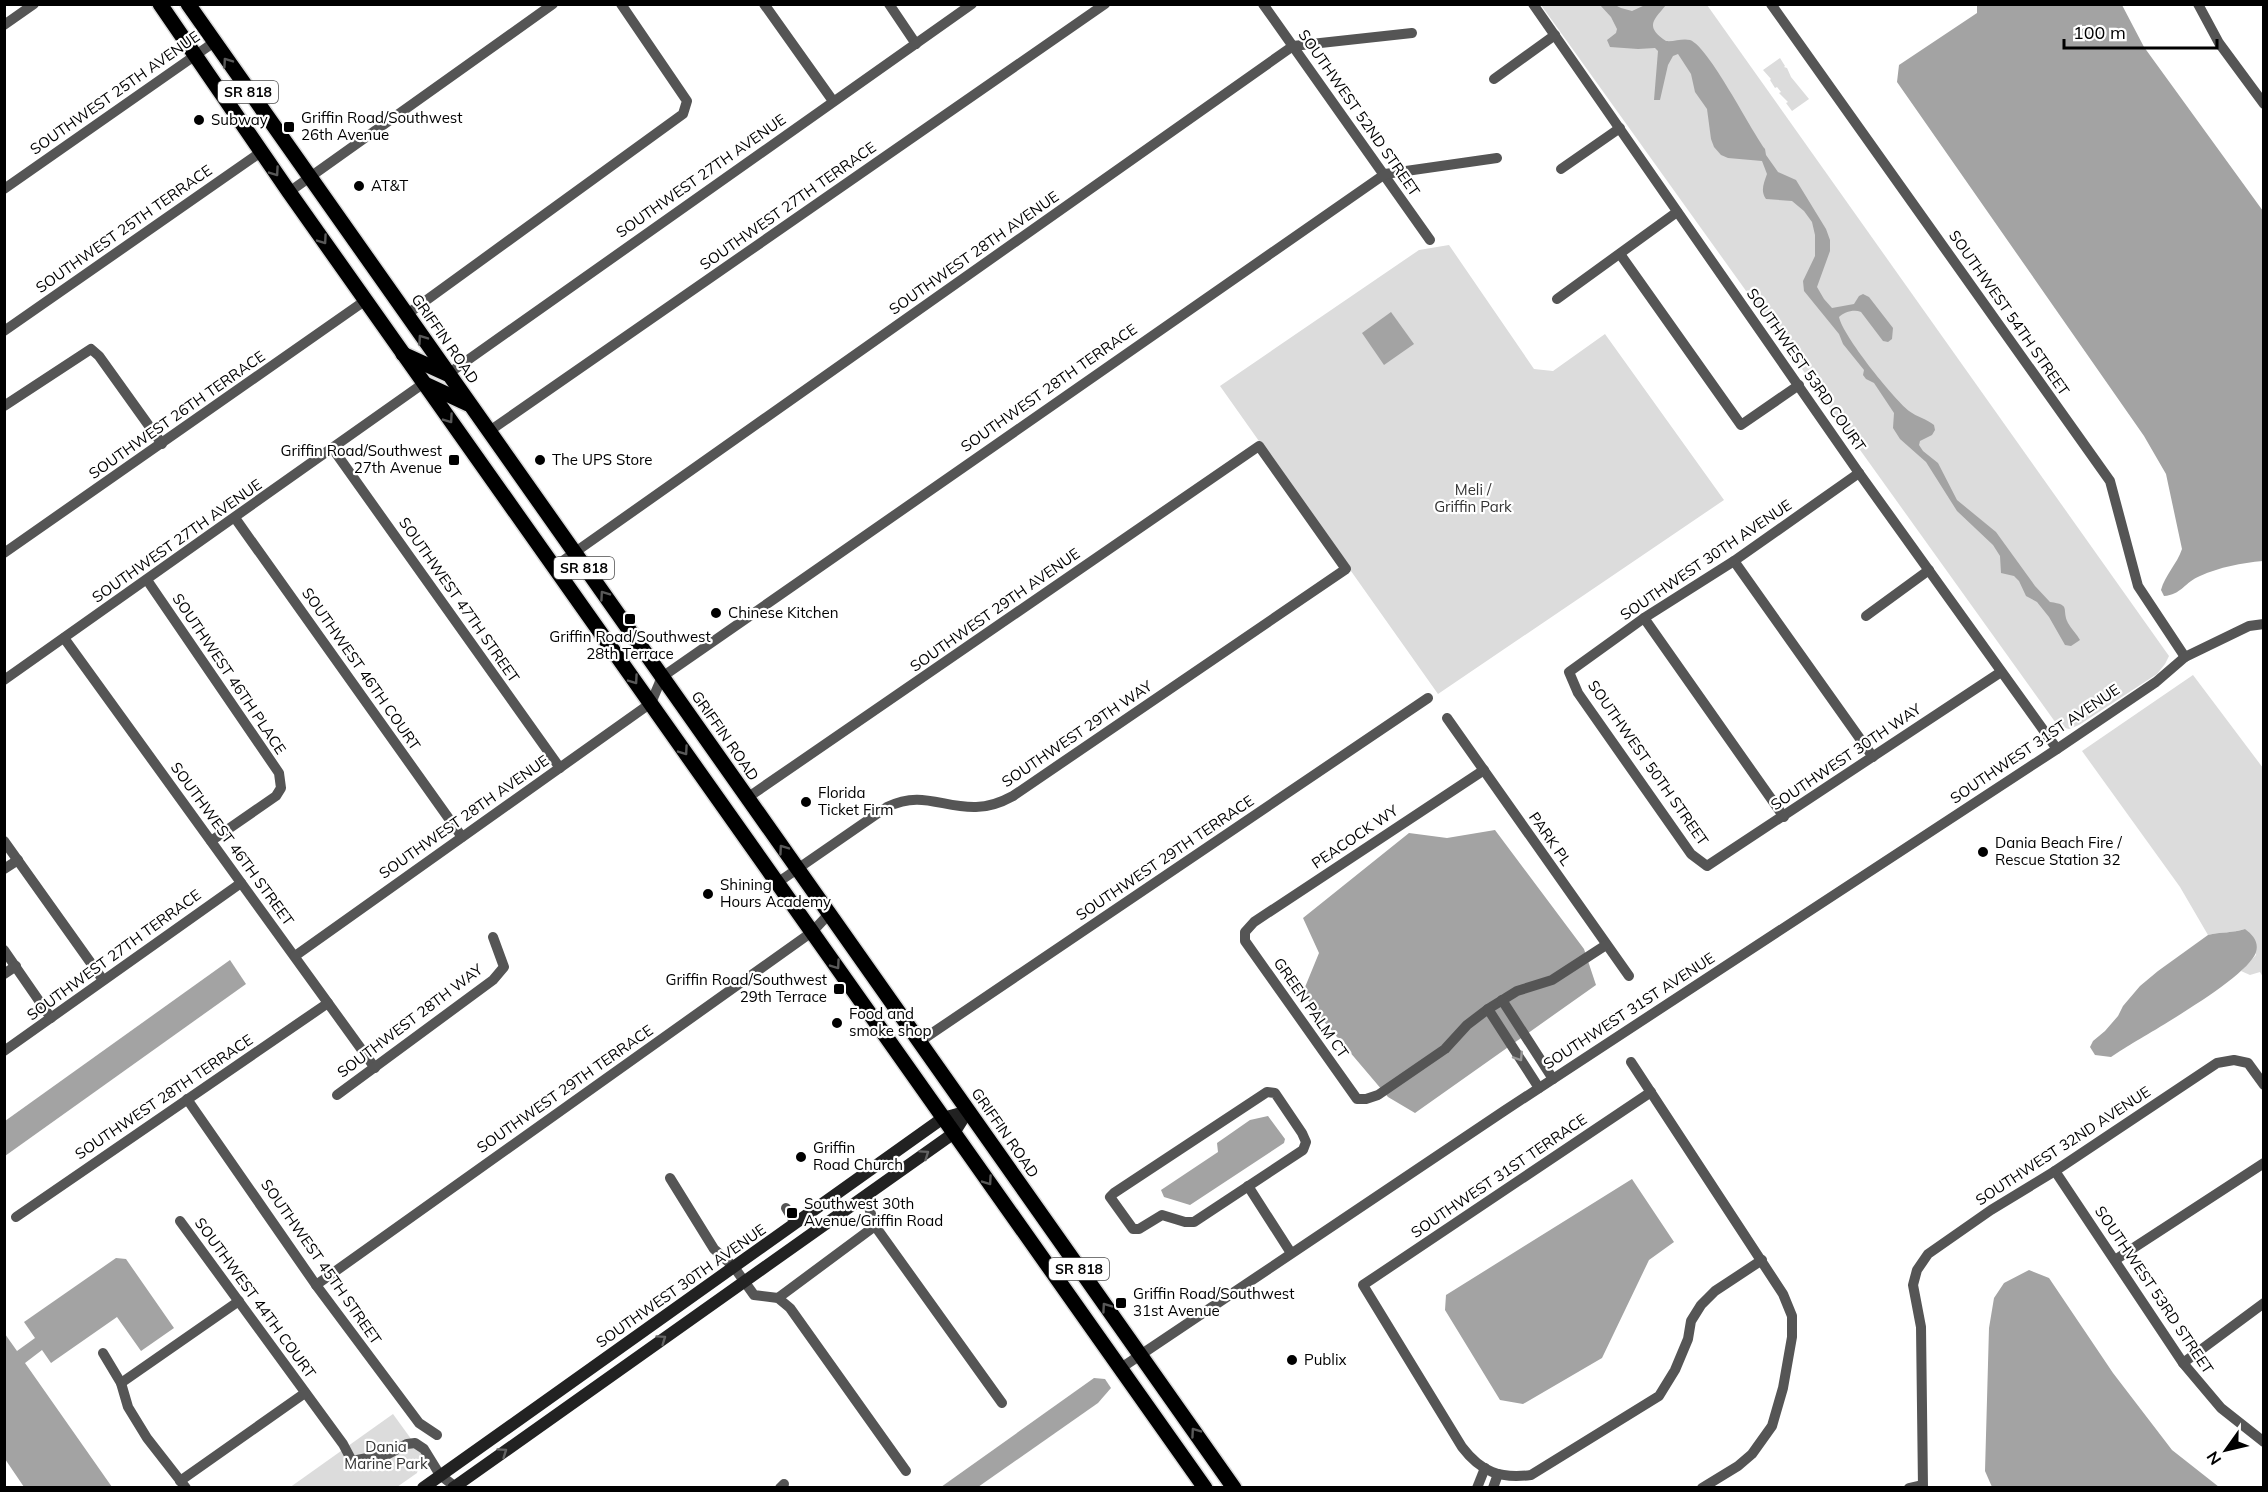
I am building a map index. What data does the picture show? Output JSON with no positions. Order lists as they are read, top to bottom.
{
  "streets": {
    "main road": ["SR 818", "GRIFFIN ROAD", "SOUTHWEST 30TH AVENUE"],
    "street": [
      "SOUTHWEST 25TH AVENUE",
      "SOUTHWEST 52ND STREET",
      "SOUTHWEST 27TH AVENUE",
      "SOUTHWEST 27TH TERRACE",
      "SOUTHWEST 25TH TERRACE",
      "SOUTHWEST 28TH AVENUE",
      "SOUTHWEST 54TH STREET",
      "SOUTHWEST 53RD COURT",
      "SOUTHWEST 28TH TERRACE",
      "SOUTHWEST 26TH TERRACE",
      "SOUTHWEST 47TH STREET",
      "SOUTHWEST 29TH AVENUE",
      "SOUTHWEST 46TH COURT",
      "SOUTHWEST 46TH PLACE",
      "SOUTHWEST 29TH WAY",
      "SOUTHWEST 31ST AVENUE",
      "SOUTHWEST 30TH WAY",
      "SOUTHWEST 50TH STREET",
      "PEACOCK WY",
      "PARK PL",
      "SOUTHWEST 46TH STREET",
      "SOUTHWEST 29TH TERRACE",
      "GREEN PALM CT",
      "SOUTHWEST 28TH WAY",
      "SOUTHWEST 32ND AVENUE",
      "SOUTHWEST 31ST TERRACE",
      "SOUTHWEST 45TH STREET",
      "SOUTHWEST 53RD STREET",
      "SOUTHWEST 44TH COURT"
    ]
  },
  "crossings": [
    ["SR 818", "SOUTHWEST 25TH AVENUE"],
    ["SR 818", "SOUTHWEST 27TH AVENUE"],
    ["SR 818", "SOUTHWEST 25TH TERRACE"],
    ["SR 818", "SOUTHWEST 28TH AVENUE"],
    ["SR 818", "SOUTHWEST 26TH TERRACE"],
    ["SR 818", "SOUTHWEST 30TH AVENUE"],
    ["SR 818", "SOUTHWEST 29TH WAY"],
    ["SR 818", "SOUTHWEST 31ST AVENUE"],
    ["SR 818", "SOUTHWEST 29TH TERRACE"],
    ["SOUTHWEST 25TH AVENUE", "GRIFFIN ROAD"],
    ["SOUTHWEST 52ND STREET", "SOUTHWEST 28TH AVENUE"],
    ["SOUTHWEST 52ND STREET", "SOUTHWEST 28TH TERRACE"],
    ["SOUTHWEST 27TH AVENUE", "GRIFFIN ROAD"],
    ["SOUTHWEST 27TH AVENUE", "SOUTHWEST 47TH STREET"],
    ["SOUTHWEST 27TH AVENUE", "SOUTHWEST 46TH COURT"],
    ["SOUTHWEST 27TH AVENUE", "SOUTHWEST 46TH PLACE"],
    ["SOUTHWEST 27TH AVENUE", "SOUTHWEST 46TH STREET"],
    ["SOUTHWEST 27TH TERRACE", "GRIFFIN ROAD"],
    ["SOUTHWEST 27TH TERRACE", "SOUTHWEST 46TH STREET"],
    ["SOUTHWEST 28TH AVENUE", "GRIFFIN ROAD"],
    ["SOUTHWEST 28TH AVENUE", "SOUTHWEST 47TH STREET"],
    ["SOUTHWEST 28TH AVENUE", "SOUTHWEST 46TH COURT"],
    ["SOUTHWEST 28TH AVENUE", "SOUTHWEST 46TH STREET"],
    ["SOUTHWEST 54TH STREET", "SOUTHWEST 31ST AVENUE"],
    ["GRIFFIN ROAD", "SOUTHWEST 28TH TERRACE"],
    ["GRIFFIN ROAD", "SOUTHWEST 30TH AVENUE"],
    ["GRIFFIN ROAD", "SOUTHWEST 29TH AVENUE"],
    ["GRIFFIN ROAD", "SOUTHWEST 29TH WAY"],
    ["GRIFFIN ROAD", "SOUTHWEST 31ST AVENUE"],
    ["GRIFFIN ROAD", "SOUTHWEST 29TH TERRACE"],
    ["SOUTHWEST 53RD COURT", "SOUTHWEST 30TH AVENUE"],
    ["SOUTHWEST 53RD COURT", "SOUTHWEST 31ST AVENUE"],
    ["SOUTHWEST 53RD COURT", "SOUTHWEST 30TH WAY"],
    ["SOUTHWEST 28TH TERRACE", "SOUTHWEST 46TH STREET"],
    ["SOUTHWEST 28TH TERRACE", "SOUTHWEST 45TH STREET"],
    ["SOUTHWEST 30TH AVENUE", "SOUTHWEST 50TH STREET"],
    ["SOUTHWEST 30TH AVENUE", "SOUTHWEST 44TH COURT"],
    ["SOUTHWEST 29TH AVENUE", "SOUTHWEST 29TH WAY"],
    ["SOUTHWEST 46TH PLACE", "SOUTHWEST 46TH STREET"],
    ["SOUTHWEST 30TH WAY", "SOUTHWEST 50TH STREET"],
    ["PEACOCK WY", "PARK PL"],
    ["PEACOCK WY", "GREEN PALM CT"],
    ["SOUTHWEST 46TH STREET", "SOUTHWEST 28TH WAY"],
    ["SOUTHWEST 29TH TERRACE", "SOUTHWEST 45TH STREET"],
    ["SOUTHWEST 32ND AVENUE", "SOUTHWEST 53RD STREET"]
  ],
  "parks": ["Meli / Griffin Park", "Dania Marine Park"],
  "places": {
    "other": [
      "Subway",
      "AT&T",
      "The UPS Store",
      "Chinese Kitchen",
      "Florida Ticket Firm",
      "Dania Beach Fire / Rescue Station 32",
      "Shining Hours Academy",
      "Food and smoke shop",
      "Griffin Road Church",
      "Publix"
    ],
    "transit": [
      "Griffin Road/Southwest 26th Avenue",
      "Griffin Road/Southwest 27th Avenue",
      "Griffin Road/Southwest 28th Terrace",
      "Griffin Road/Southwest 29th Terrace",
      "Southwest 30th Avenue/Griffin Road",
      "Griffin Road/Southwest 31st Avenue"
    ]
  },
  "scale_bar": "100 m",
  "north": "bottom left"
}
